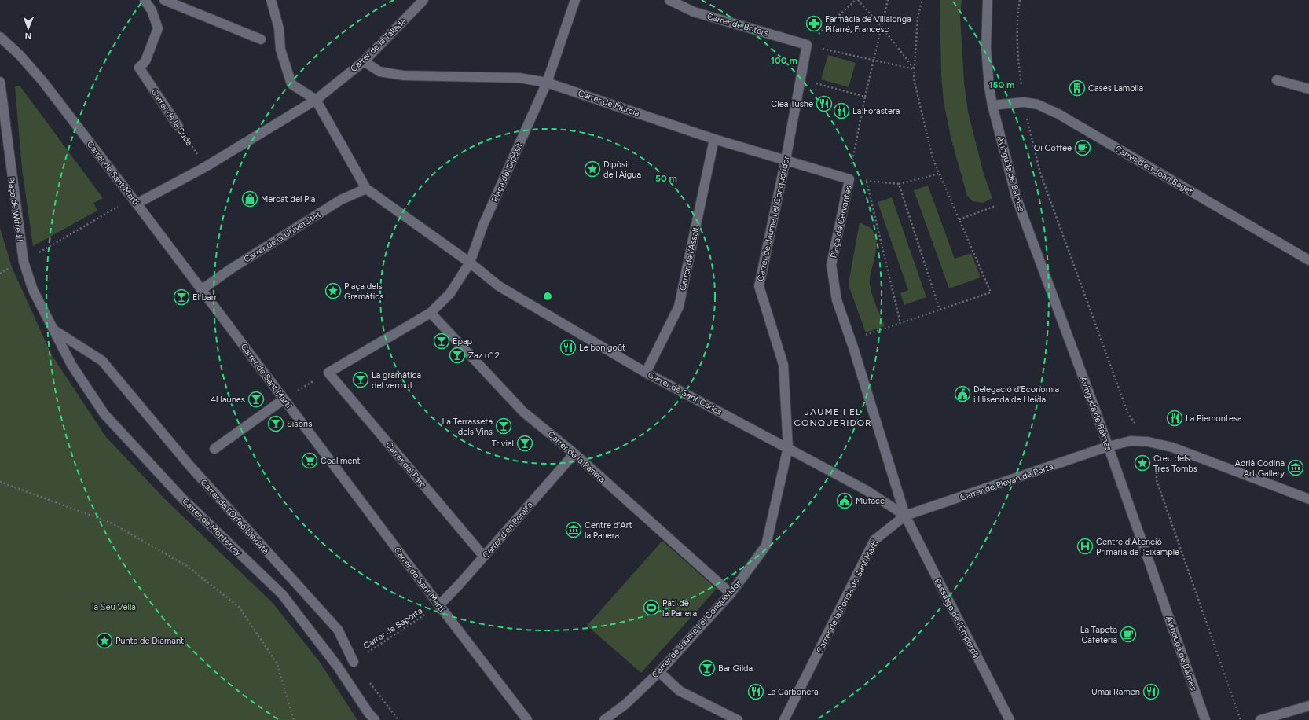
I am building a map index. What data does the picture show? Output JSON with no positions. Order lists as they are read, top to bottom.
{
  "streets": {
    "street": [
      "Carrer de Boters",
      "Carrer de la Tallada",
      "Carrer de Múrcia",
      "Carrer de la Suda",
      "Carrer d'en Joan Baget",
      "Plaça del Dipòsit",
      "Carrer de Sant Martí",
      "Avinguda de Balmes",
      "Plaça de Wifred I",
      "Carrer de Jaume I el Conqueridor",
      "Plaça de Cervantes",
      "Carrer de la Universitat",
      "Carrer de l'Assalt",
      "Carrer de Sant Carles",
      "Carrer de la Panera",
      "Carrer del Parc",
      "Carrer de Pleyan de Porta",
      "Carrer de l'Orfeó Lleidatà",
      "Carrer de Monterrey",
      "Carrer d'en Peralta",
      "Carrer de la Ronda de Sant Martí",
      "Passatge de l'Empordà"
    ],
    "path": ["Carrer de Saporta"]
  },
  "crossings": [
    ["Carrer de Boters", "Carrer de Jaume I el Conqueridor"],
    ["Carrer de la Tallada", "Carrer de Múrcia"],
    ["Carrer de Múrcia", "Plaça del Dipòsit"],
    ["Carrer de Múrcia", "Carrer de Jaume I el Conqueridor"],
    ["Carrer de Múrcia", "Plaça de Cervantes"],
    ["Carrer de Múrcia", "Carrer de l'Assalt"],
    ["Carrer d'en Joan Baget", "Avinguda de Balmes"],
    ["Plaça del Dipòsit", "Carrer de Sant Carles"],
    ["Carrer de Sant Martí", "Carrer de la Universitat"],
    ["Carrer de Sant Martí", "Carrer d'en Peralta"],
    ["Carrer de Sant Martí", "Carrer de Saporta"],
    ["Avinguda de Balmes", "Carrer de Pleyan de Porta"],
    ["Plaça de Wifred I", "Carrer de l'Orfeó Lleidatà"],
    ["Plaça de Wifred I", "Carrer de Monterrey"],
    ["Carrer de Jaume I el Conqueridor", "Carrer de Sant Carles"],
    ["Carrer de Jaume I el Conqueridor", "Carrer de la Panera"],
    ["Carrer de l'Assalt", "Carrer de Sant Carles"],
    ["Carrer de Sant Carles", "Carrer de Pleyan de Porta"],
    ["Carrer de Sant Carles", "Carrer de la Ronda de Sant Martí"],
    ["Carrer de Sant Carles", "Passatge de l'Empordà"],
    ["Carrer de la Panera", "Carrer d'en Peralta"],
    ["Carrer del Parc", "Carrer d'en Peralta"],
    ["Carrer de Pleyan de Porta", "Carrer de la Ronda de Sant Martí"],
    ["Carrer de Pleyan de Porta", "Passatge de l'Empordà"],
    ["Carrer de l'Orfeó Lleidatà", "Carrer de Monterrey"],
    ["Carrer de l'Orfeó Lleidatà", "Carrer de Saporta"],
    ["Carrer d'en Peralta", "Carrer de Saporta"],
    ["Carrer de la Ronda de Sant Martí", "Passatge de l'Empordà"]
  ],
  "districts": ["JAUME I EL CONQUERIDOR"],
  "parks": ["la Seu Vella"],
  "places": {
    "pharmacy": ["Farmàcia de Villalonga Pifarré, Francesc"],
    "building": ["Cases Lamolla"],
    "restaurant": [
      "Clea Tushé",
      "La Forastera",
      "Le bon goût",
      "La Piemontesa",
      "La Carbonera",
      "Umai Ramen"
    ],
    "cafe": ["Oi Coffee", "La Tapeta Cafeteria"],
    "place": [
      "Dipòsit de l'Aigua",
      "Plaça dels Gramàtics",
      "Creu dels Tres Tombs",
      "Punta de Diamant"
    ],
    "shop": ["Mercat del Pla"],
    "bar": [
      "El barri",
      "Epap",
      "Zaz n° 2",
      "La gramàtica del vermut",
      "4Llaunes",
      "Sisbris",
      "La Terrasseta dels Vins",
      "Trivial",
      "Bar Gilda"
    ],
    "public building": ["Delegació d'Economia i Hisenda de Lleida", "Muface"],
    "supermarket": ["Coaliment"],
    "museum": ["Adrià Codina Art Gallery", "Centre d'Art la Panera"],
    "hospital": ["Centre d'Atenció Primària de l'Eixample"],
    "sports": ["Pati de la Panera"]
  },
  "north": "bottom",
  "rings": ["100 m", "150 m", "50 m"]
}
